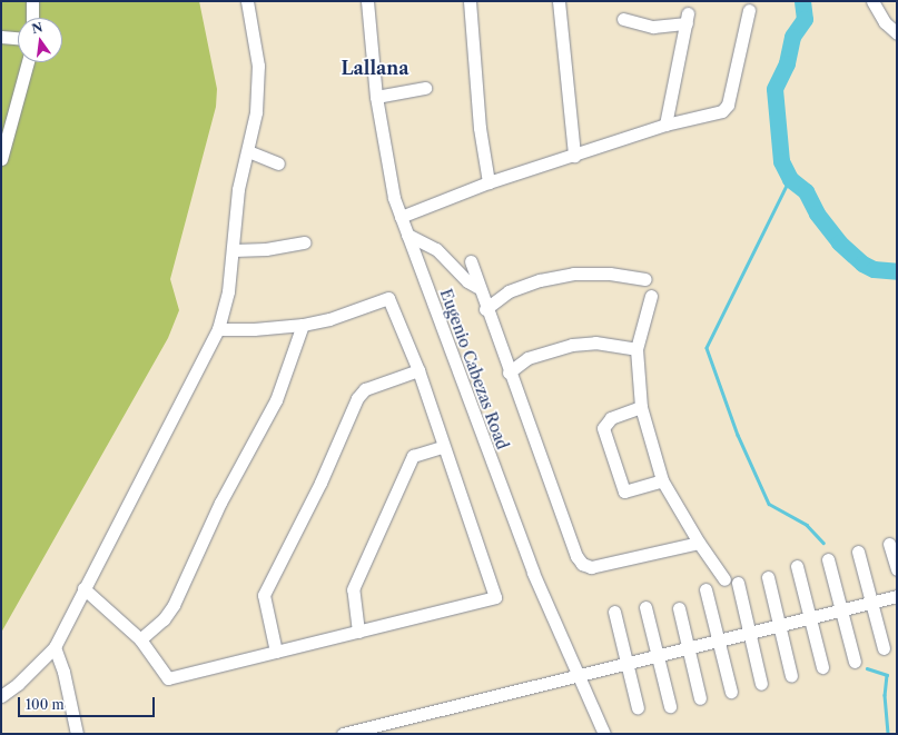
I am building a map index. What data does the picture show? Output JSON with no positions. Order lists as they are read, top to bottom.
{
  "streets": {
    "street": ["Eugenio Cabezas Road"]
  },
  "districts": ["Lallana"],
  "scale_bar": "100 m",
  "north": "top"
}
